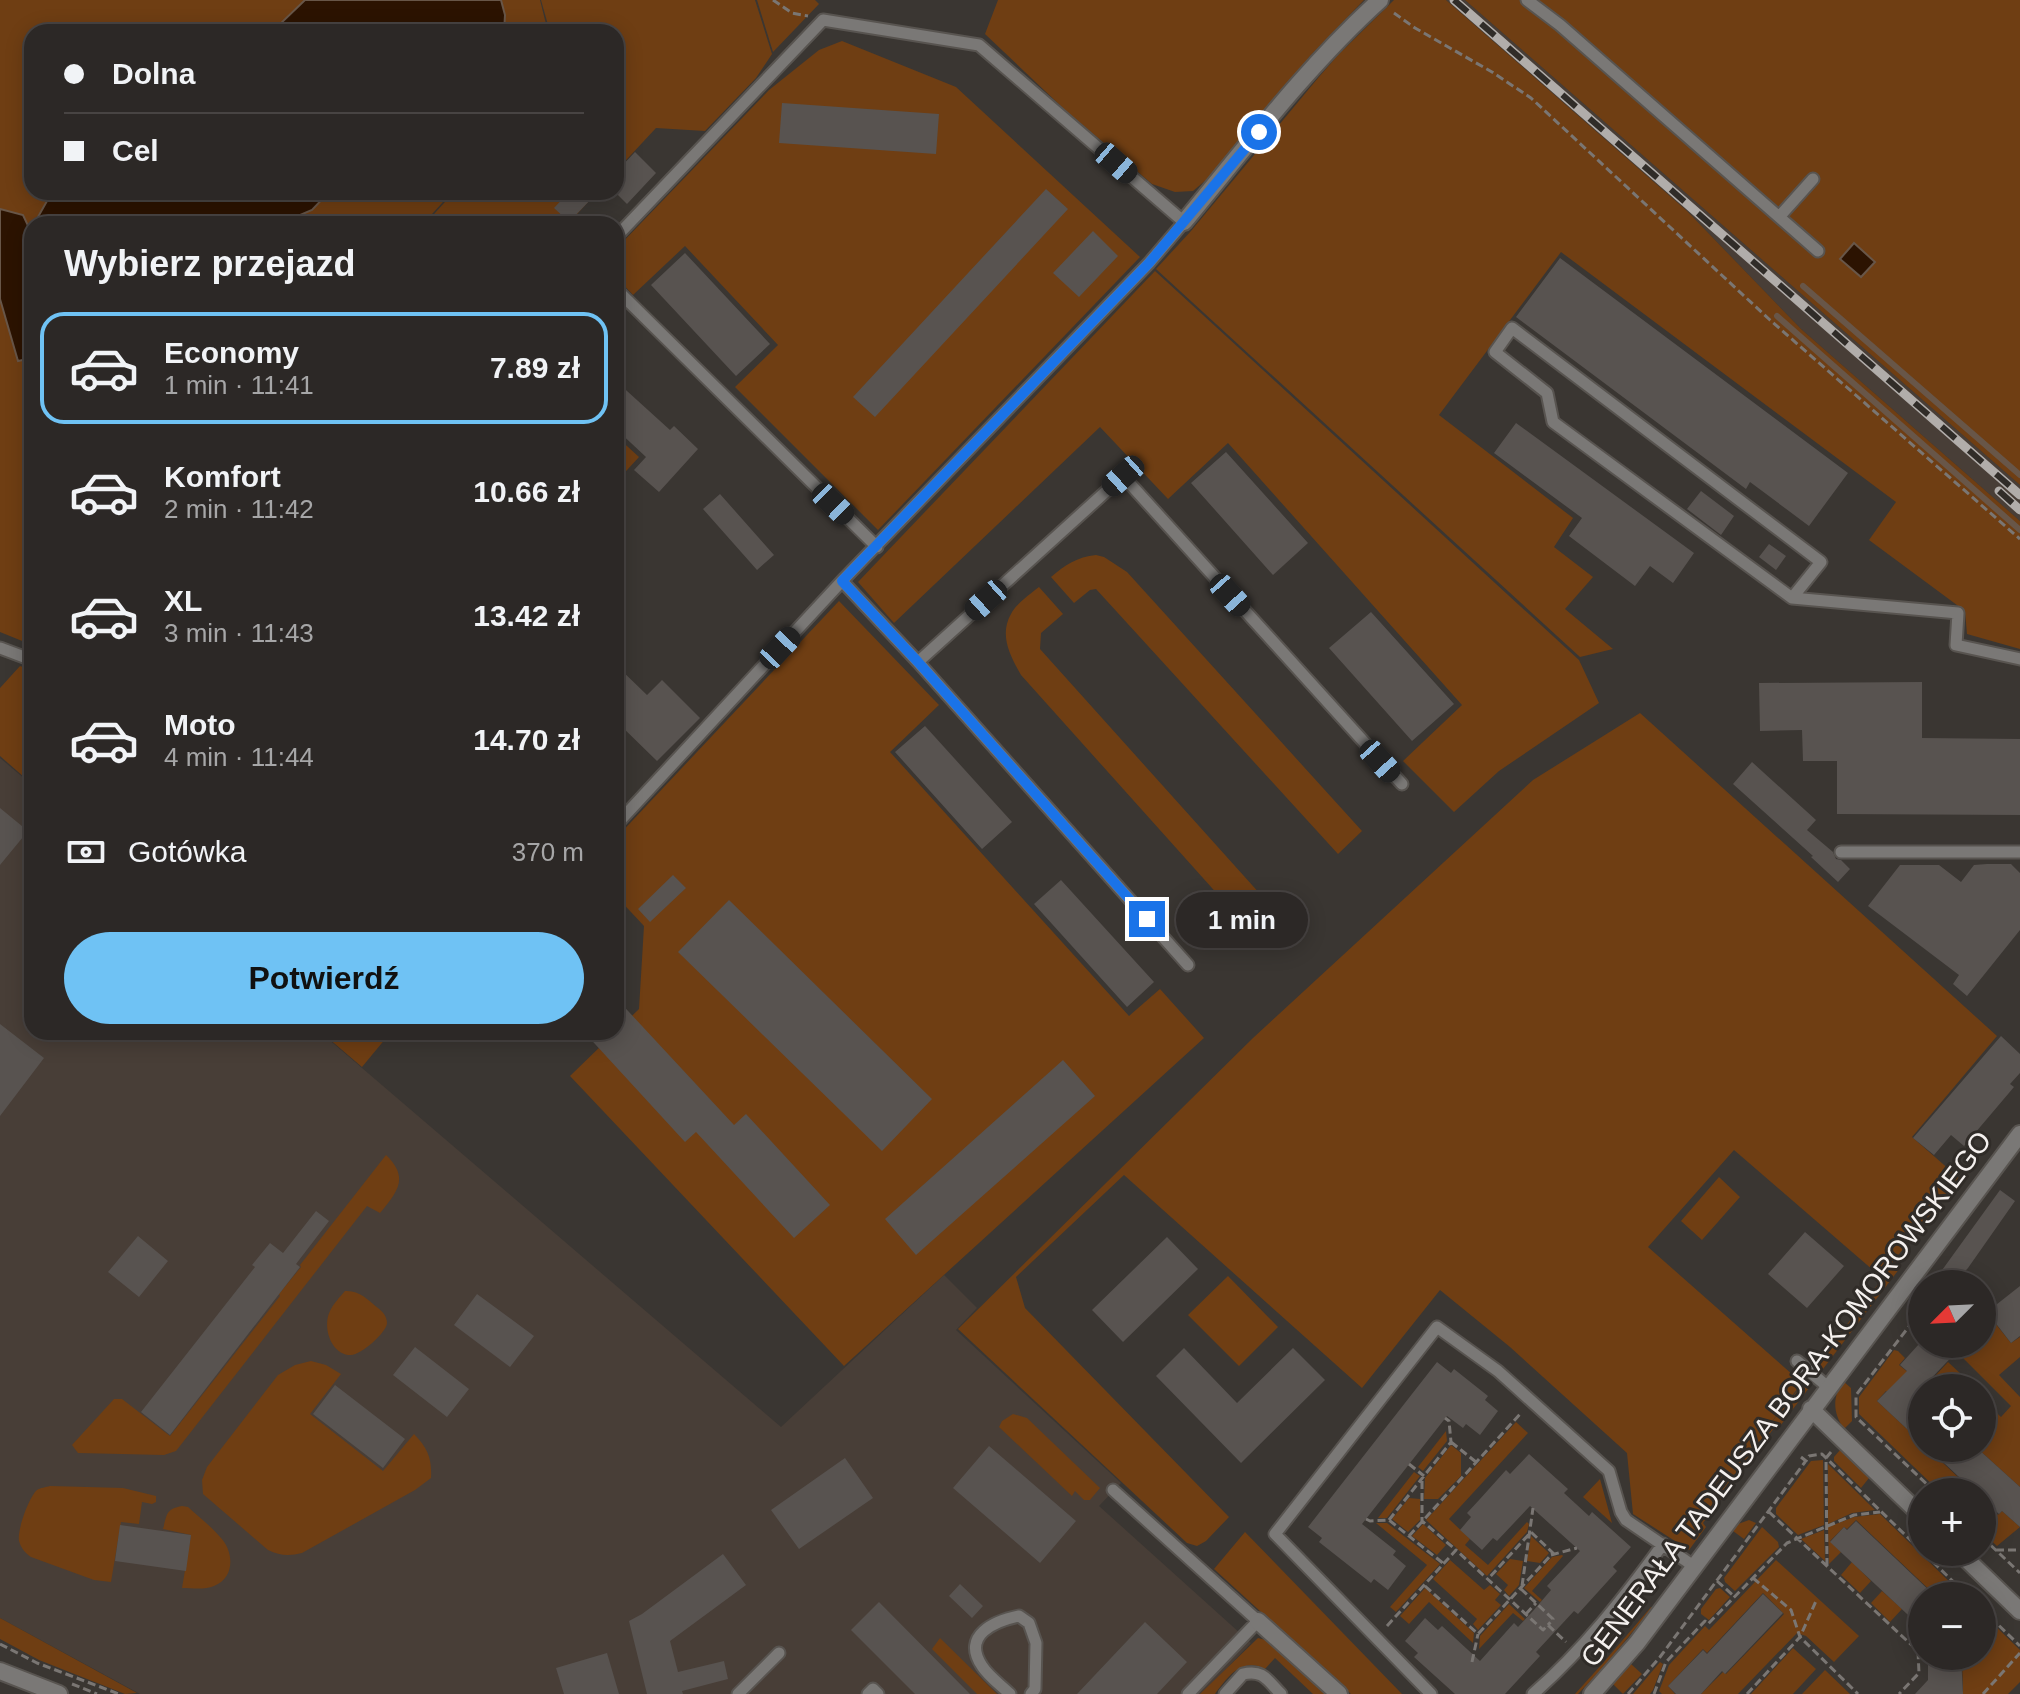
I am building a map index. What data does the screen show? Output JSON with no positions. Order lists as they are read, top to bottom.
{
  "streets": {
    "street": ["GENERAŁA TADEUSZA BORA-KOMOROWSKIEGO"]
  },
  "north": "bottom left",
  "page": {
    "banner": ["Dolna", "Cel"],
    "heading": "Wybierz przejazd",
    "list": [
      {
        "name": "Economy",
        "note": "1 min · 11:41",
        "value": "7.89 zł"
      },
      {
        "name": "Komfort",
        "note": "2 min · 11:42",
        "value": "10.66 zł"
      },
      {
        "name": "XL",
        "note": "3 min · 11:43",
        "value": "13.42 zł"
      },
      {
        "name": "Moto",
        "note": "4 min · 11:44",
        "value": "14.70 zł"
      }
    ],
    "pay": ["Gotówka", "370 m"],
    "bubble": "1 min",
    "buttons": "Potwierdź",
    "map_buttons": ["+", "−"]
  }
}
